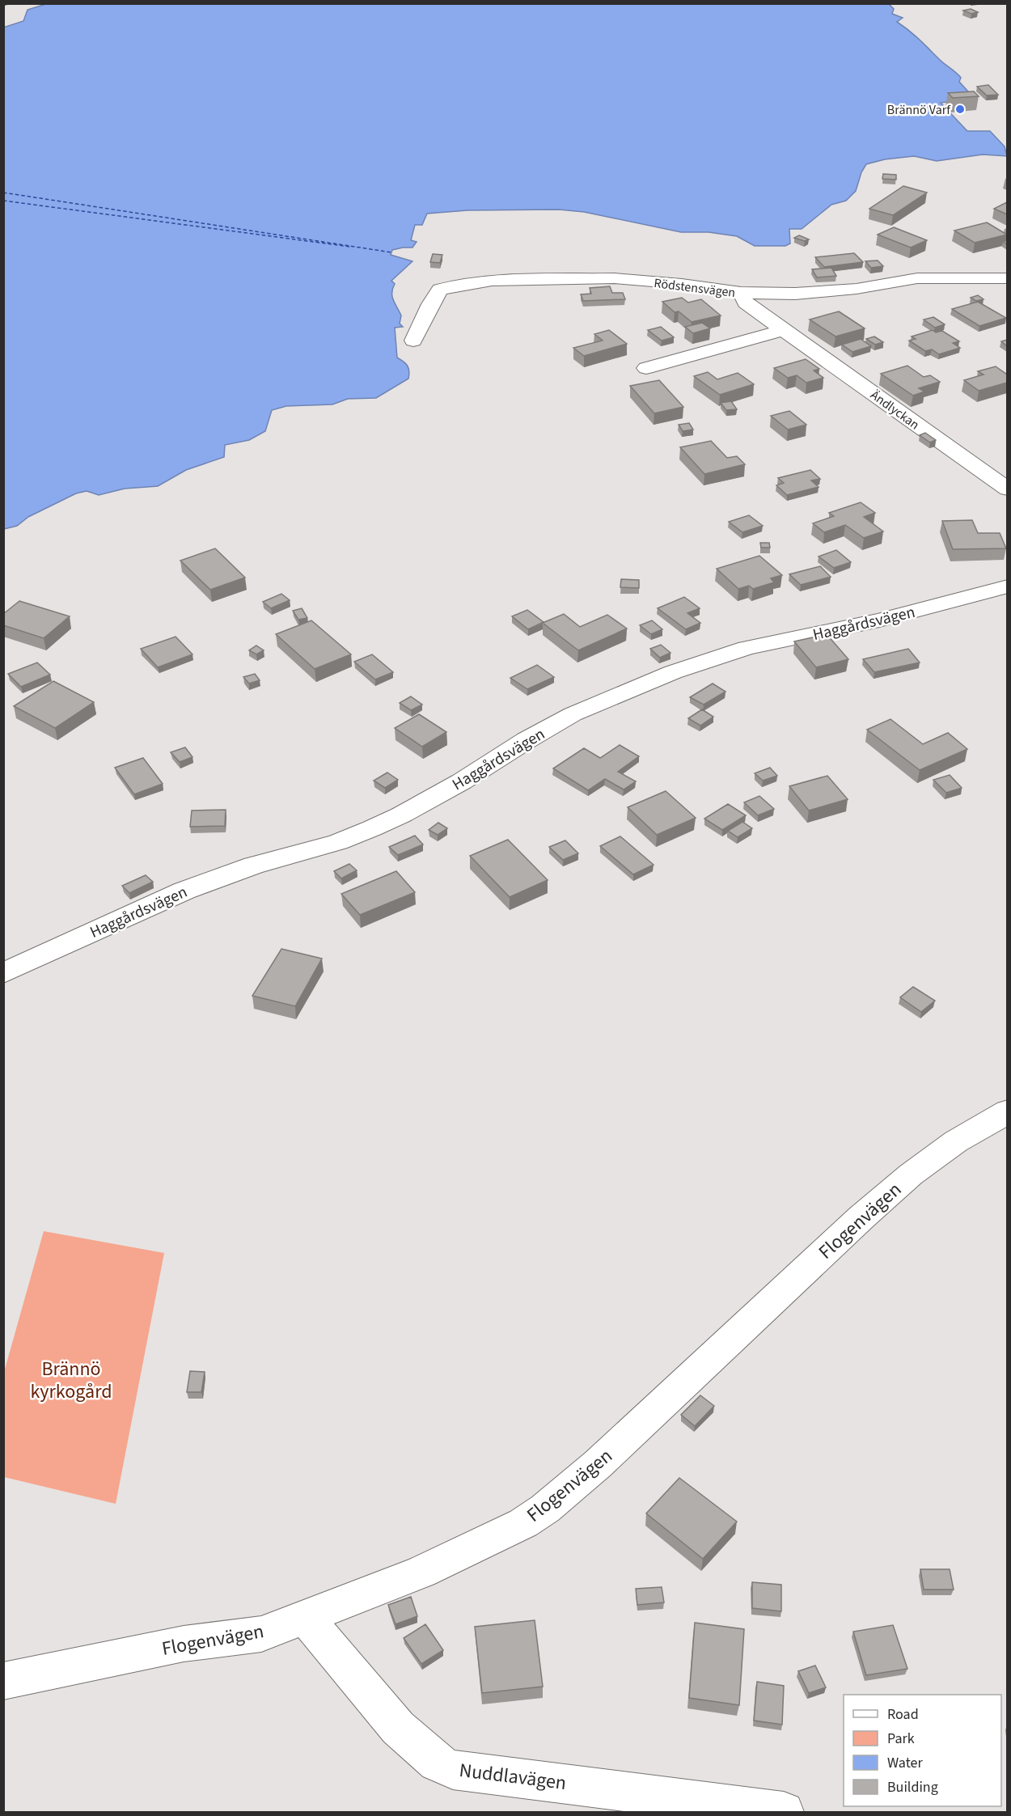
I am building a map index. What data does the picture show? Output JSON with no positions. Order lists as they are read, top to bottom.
{
  "streets": {
    "street": [
      "Rödstensvägen",
      "Ändlyckan",
      "Haggårdsvägen",
      "Flogenvägen",
      "Nuddlavägen"
    ]
  },
  "crossings": [
    ["Rödstensvägen", "Ändlyckan"],
    ["Flogenvägen", "Nuddlavägen"]
  ],
  "parks": ["Brännö kyrkogård"],
  "places": ["Brännö Varf"],
  "legend": [
    "Road",
    "Park",
    "Water",
    "Building"
  ]
}
